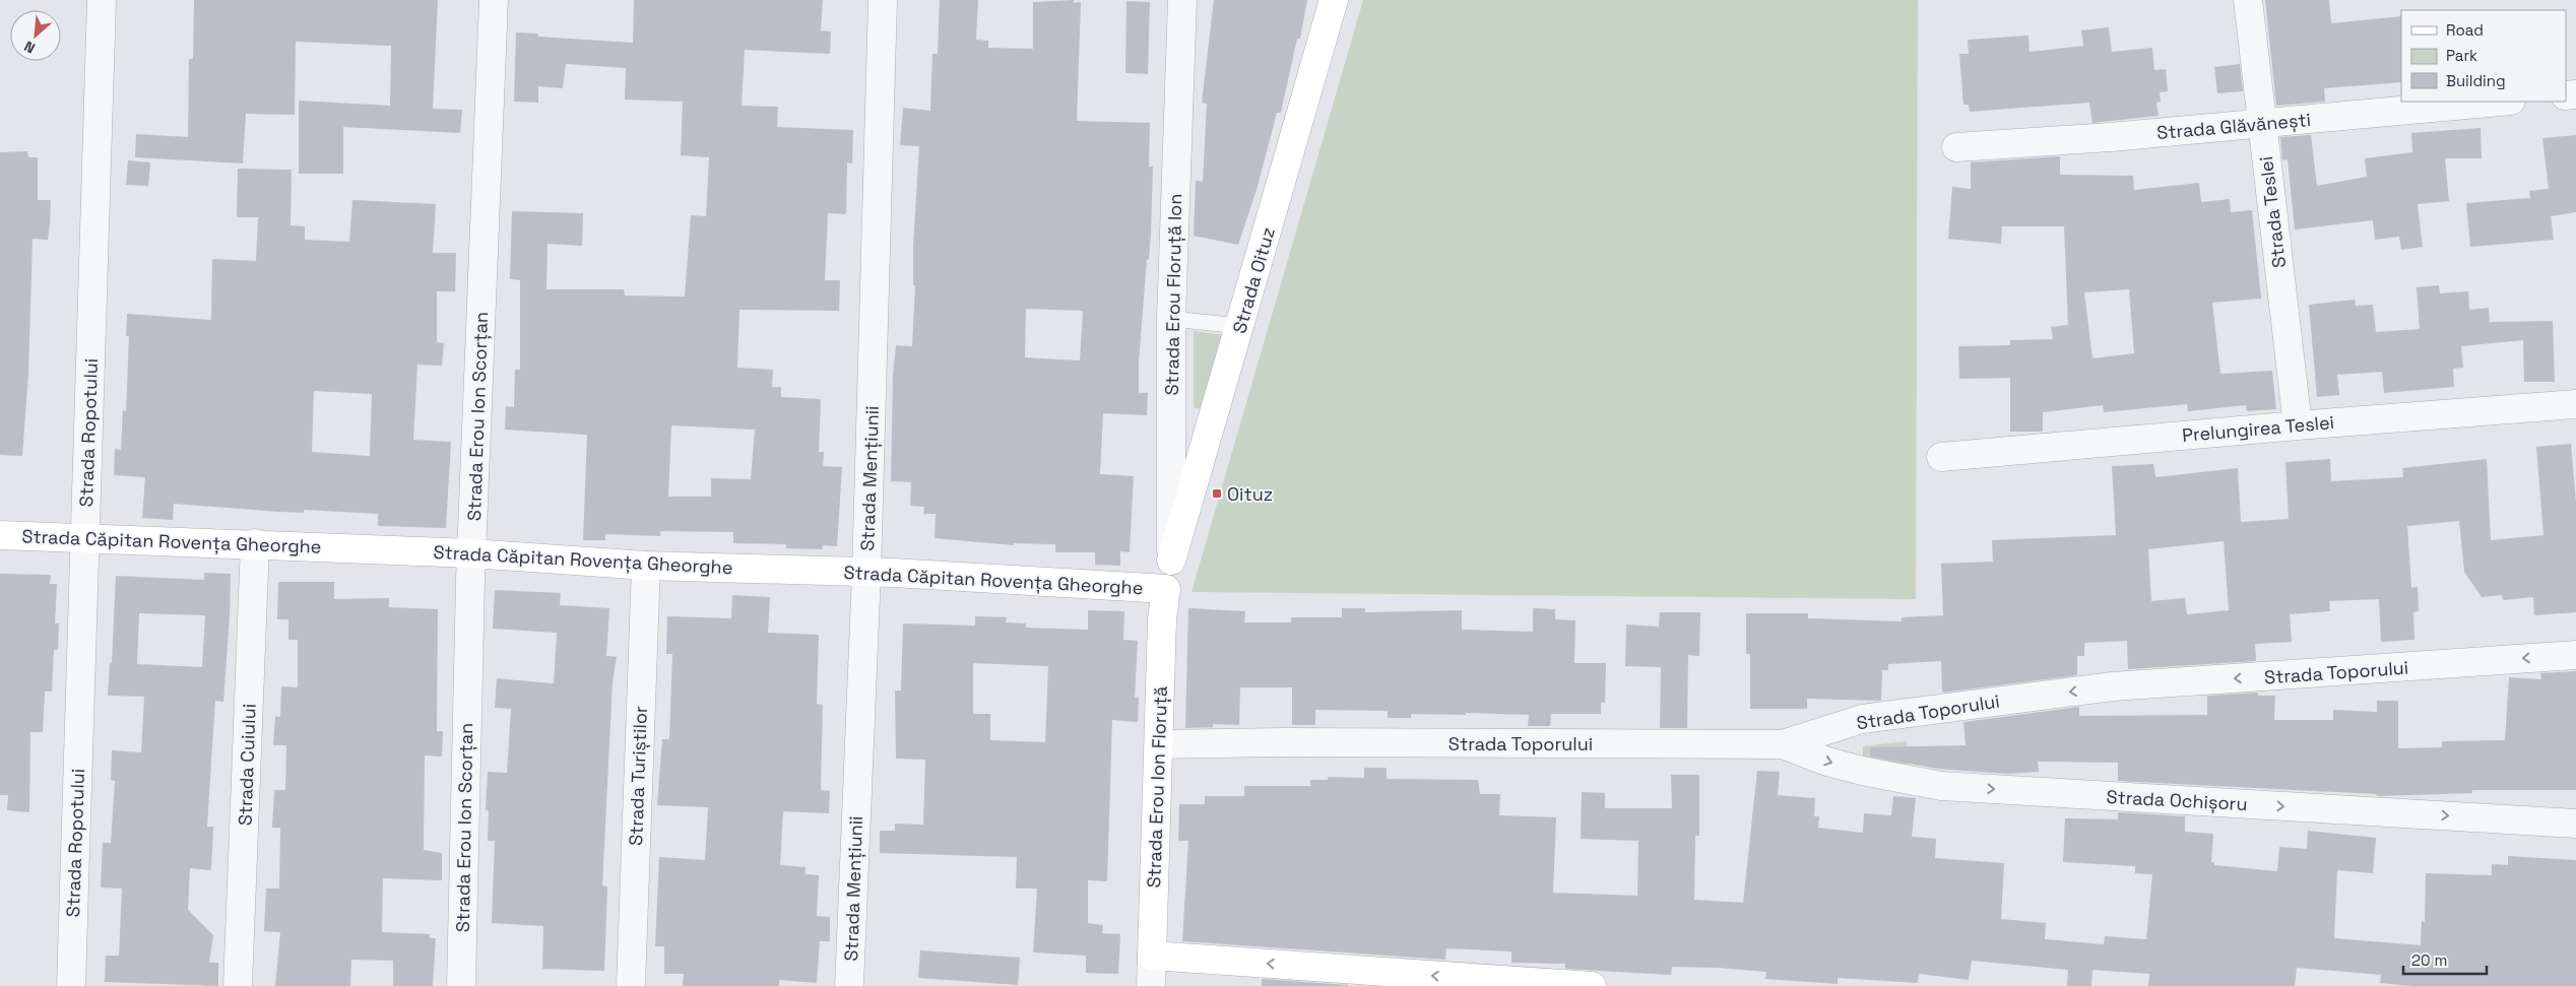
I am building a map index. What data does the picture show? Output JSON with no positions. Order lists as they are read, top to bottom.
{
  "streets": {
    "street": [
      "Strada Glăvănești",
      "Strada Teslei",
      "Strada Oituz",
      "Strada Erou Floruță Ion",
      "Strada Erou Ion Scorțan",
      "Prelungirea Teslei",
      "Strada Ropotului",
      "Strada Mențiunii",
      "Strada Căpitan Rovența Gheorghe",
      "Strada Toporului",
      "Strada Cuiului",
      "Strada Turiștilor",
      "Strada Erou Ion Floruță",
      "Strada Ochișoru"
    ]
  },
  "crossings": [
    ["Strada Glăvănești", "Strada Teslei"],
    ["Strada Teslei", "Prelungirea Teslei"],
    ["Strada Oituz", "Strada Erou Floruță Ion"],
    ["Strada Erou Floruță Ion", "Strada Căpitan Rovența Gheorghe"],
    ["Strada Erou Floruță Ion", "Strada Erou Ion Floruță"],
    ["Strada Erou Ion Scorțan", "Strada Căpitan Rovența Gheorghe"],
    ["Strada Ropotului", "Strada Căpitan Rovența Gheorghe"],
    ["Strada Mențiunii", "Strada Căpitan Rovența Gheorghe"],
    ["Strada Căpitan Rovența Gheorghe", "Strada Cuiului"],
    ["Strada Căpitan Rovența Gheorghe", "Strada Turiștilor"],
    ["Strada Căpitan Rovența Gheorghe", "Strada Erou Ion Floruță"],
    ["Strada Toporului", "Strada Erou Ion Floruță"],
    ["Strada Toporului", "Strada Ochișoru"]
  ],
  "one_way": ["Strada Toporului", "Strada Ochișoru"],
  "places": {
    "transit": ["Oituz"]
  },
  "legend": ["Road", "Park", "Building"],
  "scale_bar": "20 m",
  "north": "bottom left"
}
